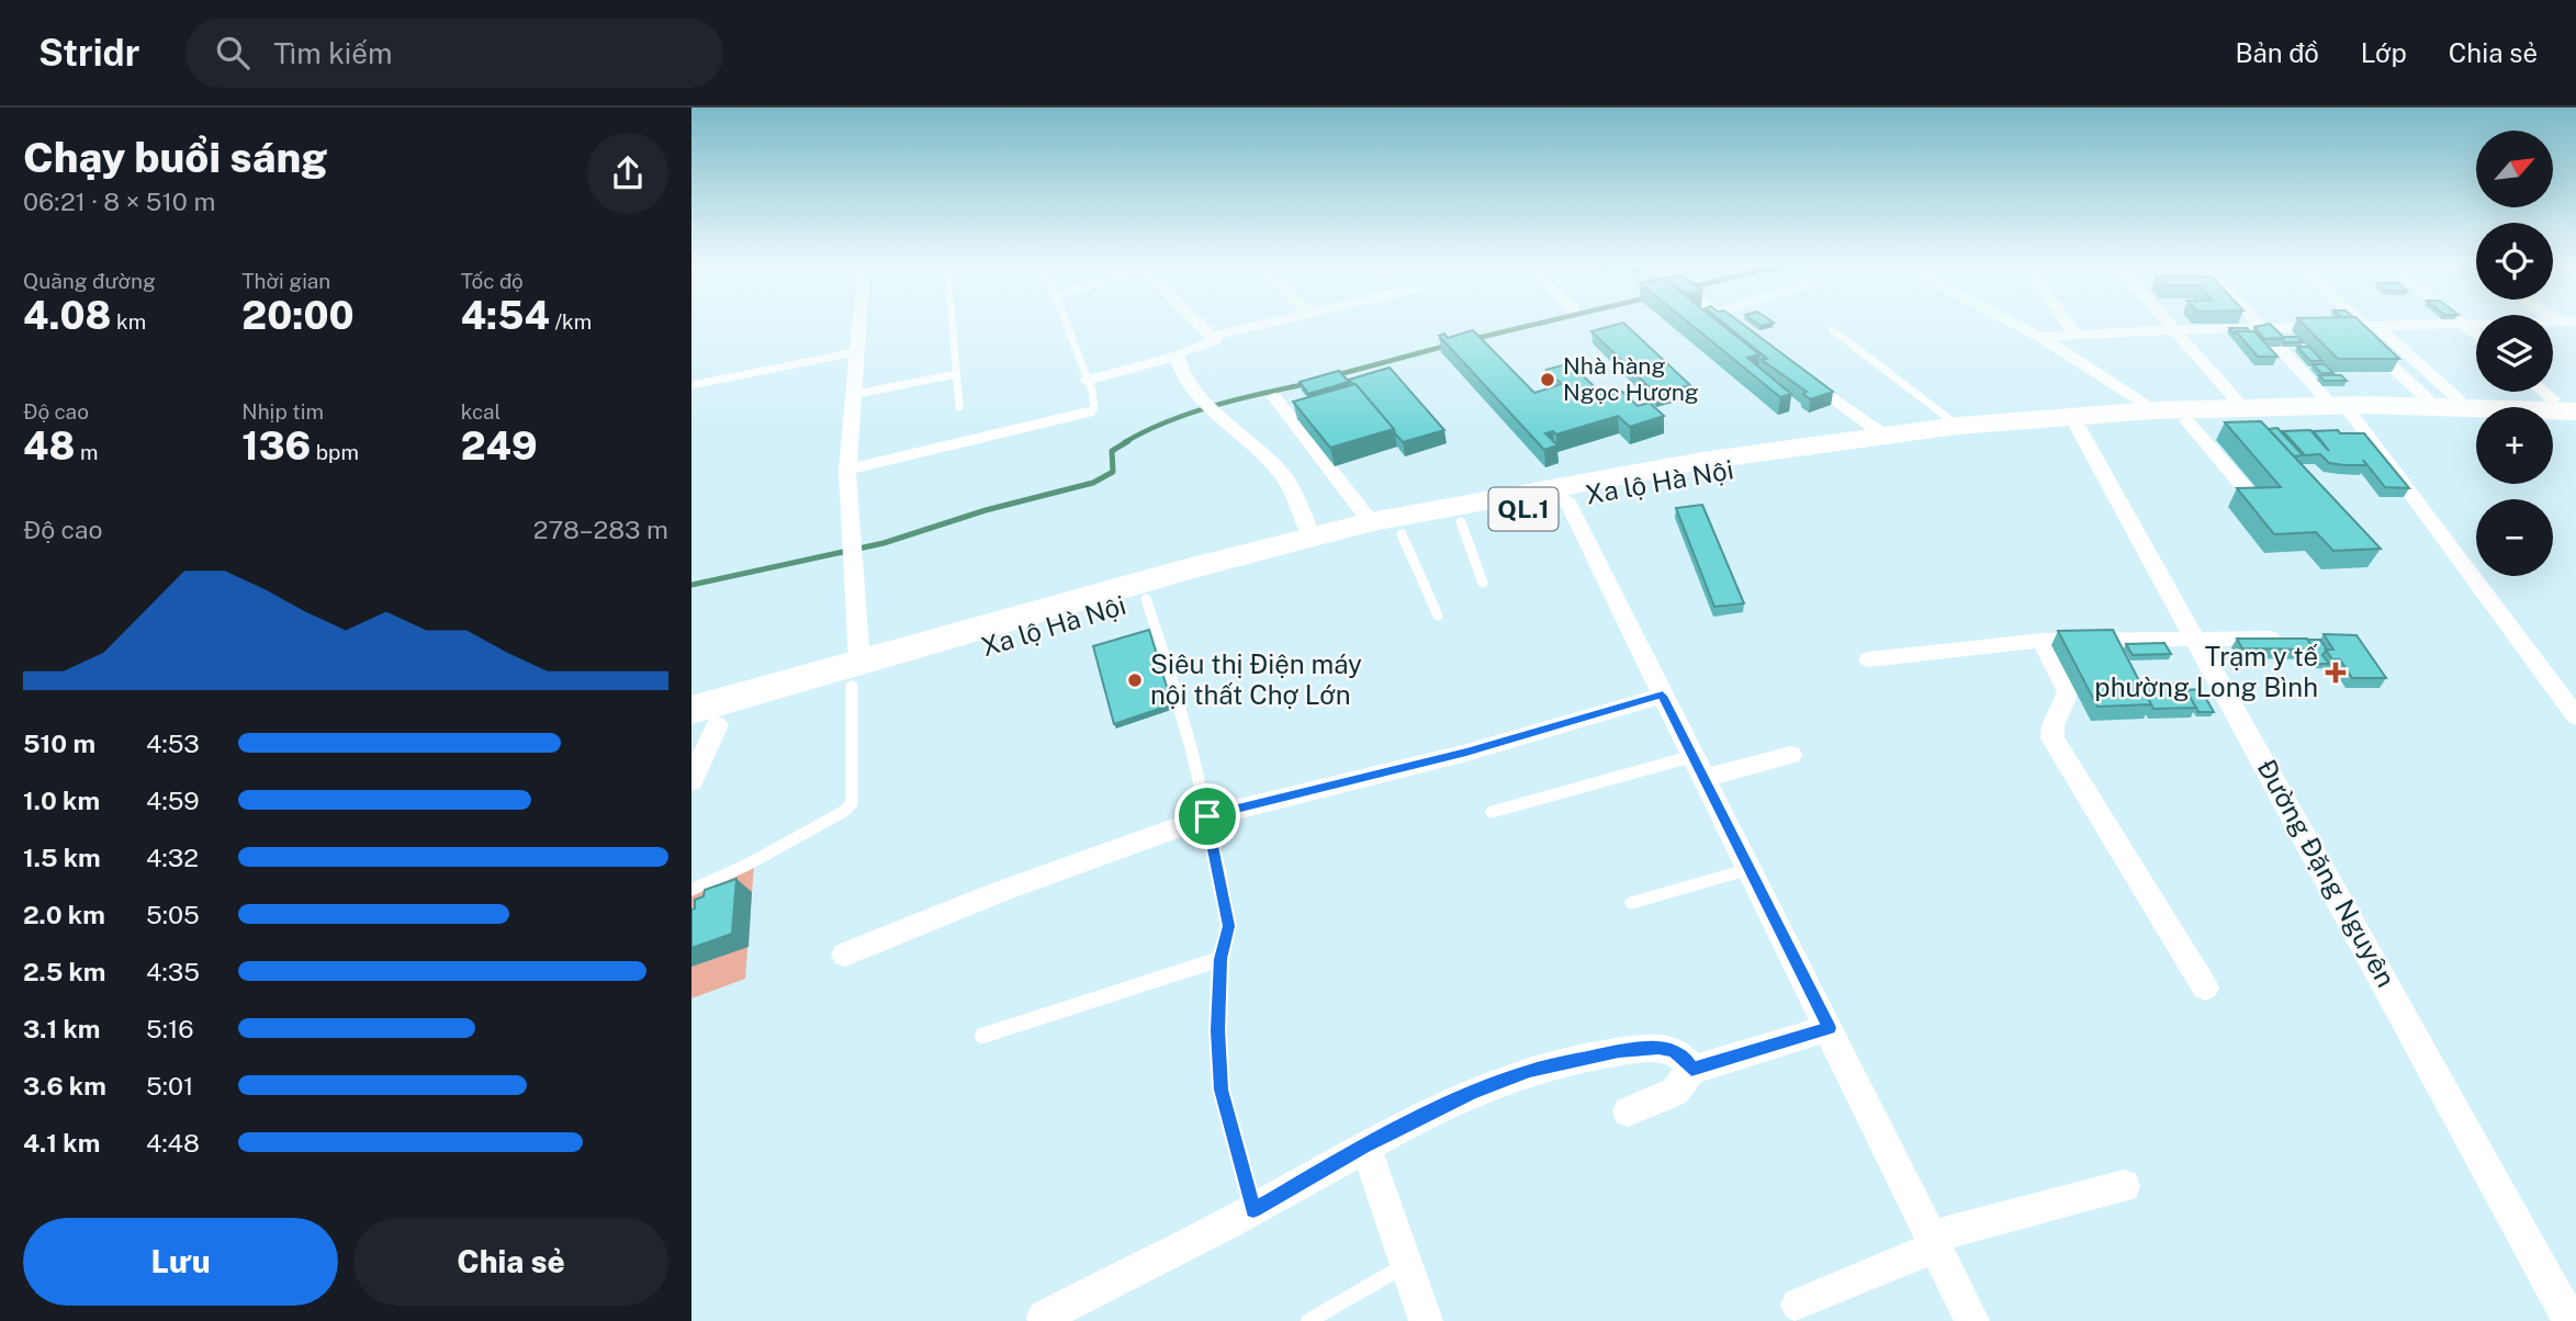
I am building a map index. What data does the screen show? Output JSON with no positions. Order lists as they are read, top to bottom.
{
  "streets": {
    "highway": ["Xa lộ Hà Nội", "QL.1"],
    "street": ["Đường Đặng Nguyên"]
  },
  "crossings": [
    ["Xa lộ Hà Nội", "QL.1"],
    ["Xa lộ Hà Nội", "Đường Đặng Nguyên"]
  ],
  "places": {
    "other": ["Nhà hàng Ngọc Hương", "Siêu thị Điện máy nội thất Chợ Lớn"],
    "health": ["Trạm y tế phường Long Bình"]
  },
  "north": "top right",
  "page": {
    "header": "Stridr",
    "search": "Tìm kiếm",
    "nav": ["Bản đồ", "Lớp", "Chia sẻ"],
    "heading": ["Chạy buổi sáng", "06:21 · 8 × 510 m"],
    "map_buttons": ["+", "−"],
    "stats": [
      ["Quãng đường", "4.08 km"],
      ["Thời gian", "20:00"],
      ["Tốc độ", "4:54 /km"],
      ["Độ cao", "48 m"],
      ["Nhịp tim", "136 bpm"],
      ["kcal", "249"]
    ],
    "chart": ["Độ cao", "278–283 m"],
    "list": [
      {
        "name": "510 m",
        "note": "4:53"
      },
      {
        "name": "1.0 km",
        "note": "4:59"
      },
      {
        "name": "1.5 km",
        "note": "4:32"
      },
      {
        "name": "2.0 km",
        "note": "5:05"
      },
      {
        "name": "2.5 km",
        "note": "4:35"
      },
      {
        "name": "3.1 km",
        "note": "5:16"
      },
      {
        "name": "3.6 km",
        "note": "5:01"
      },
      {
        "name": "4.1 km",
        "note": "4:48"
      }
    ],
    "buttons": ["Lưu", "Chia sẻ"]
  }
}
